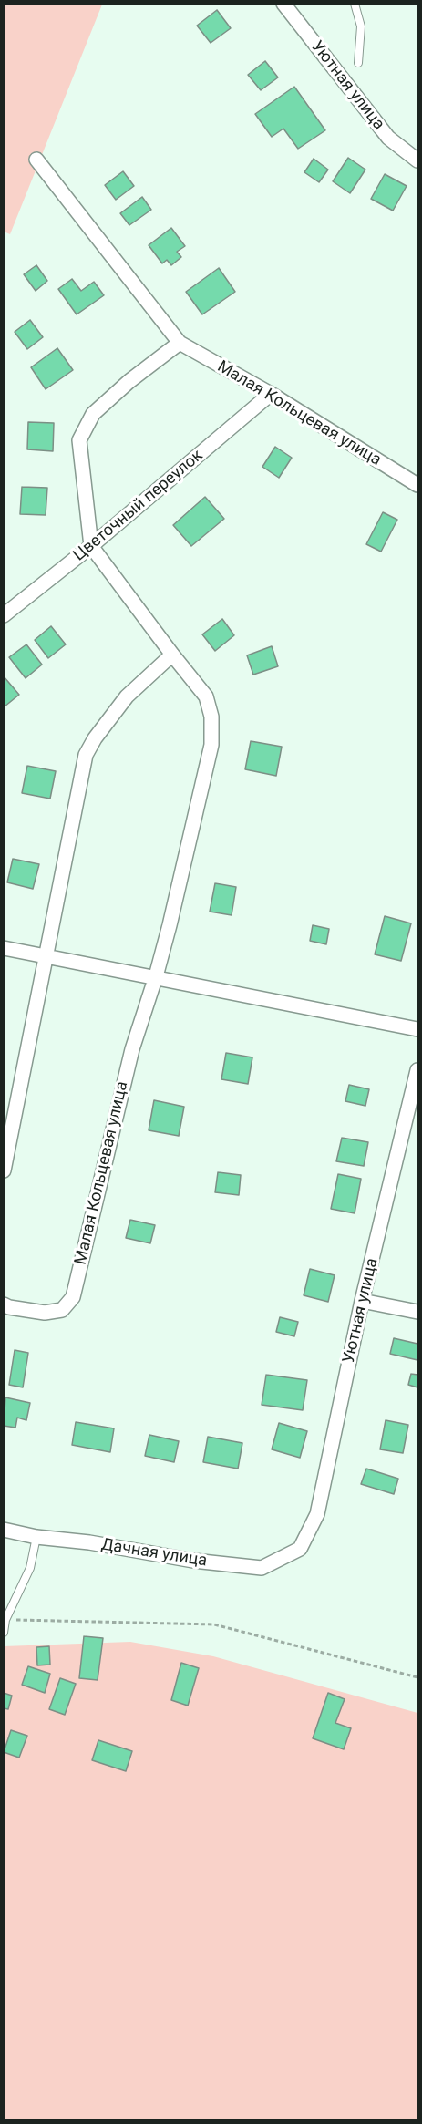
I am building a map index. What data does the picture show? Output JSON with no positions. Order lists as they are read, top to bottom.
{
  "streets": {
    "street": [
      "Уютная улица",
      "Малая Кольцевая улица",
      "Цветочный переулок",
      "Дачная улица"
    ]
  },
  "crossings": [
    ["Уютная улица", "Дачная улица"],
    ["Малая Кольцевая улица", "Цветочный переулок"]
  ]
}
